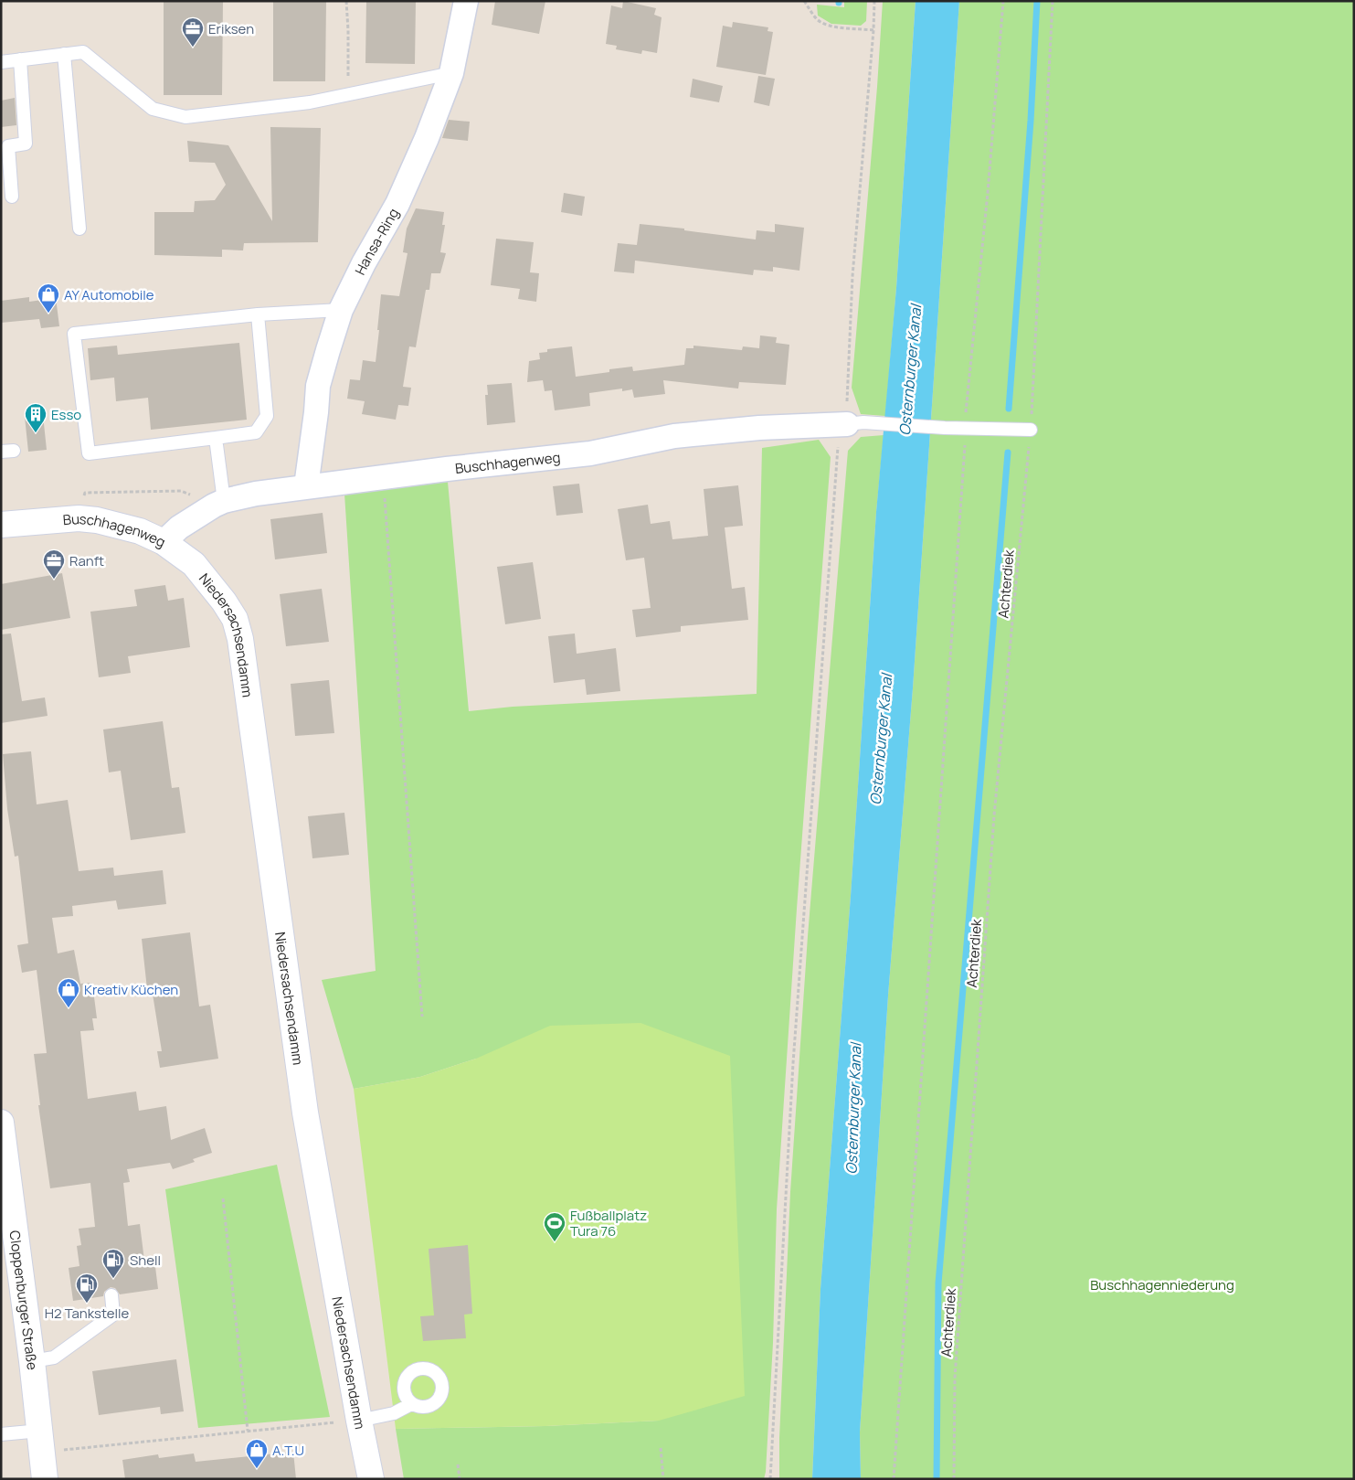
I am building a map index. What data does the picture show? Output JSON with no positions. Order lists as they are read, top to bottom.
{
  "streets": {
    "street": [
      "Hansa-Ring",
      "Buschhagenweg",
      "Niedersachsendamm",
      "Cloppenburger Straße"
    ],
    "path": ["Achterdiek"]
  },
  "crossings": [
    ["Hansa-Ring", "Buschhagenweg"],
    ["Buschhagenweg", "Achterdiek"],
    ["Buschhagenweg", "Niedersachsendamm"]
  ],
  "water": ["Osternburger Kanal"],
  "parks": ["Buschhagenniederung"],
  "places": {
    "office": ["Eriksen", "Ranft"],
    "shop": ["AY Automobile", "Kreativ Küchen", "A.T.U"],
    "building": ["Esso"],
    "sports": ["Fußballplatz Tura 76"],
    "fuel station": ["Shell", "H2 Tankstelle"]
  }
}
